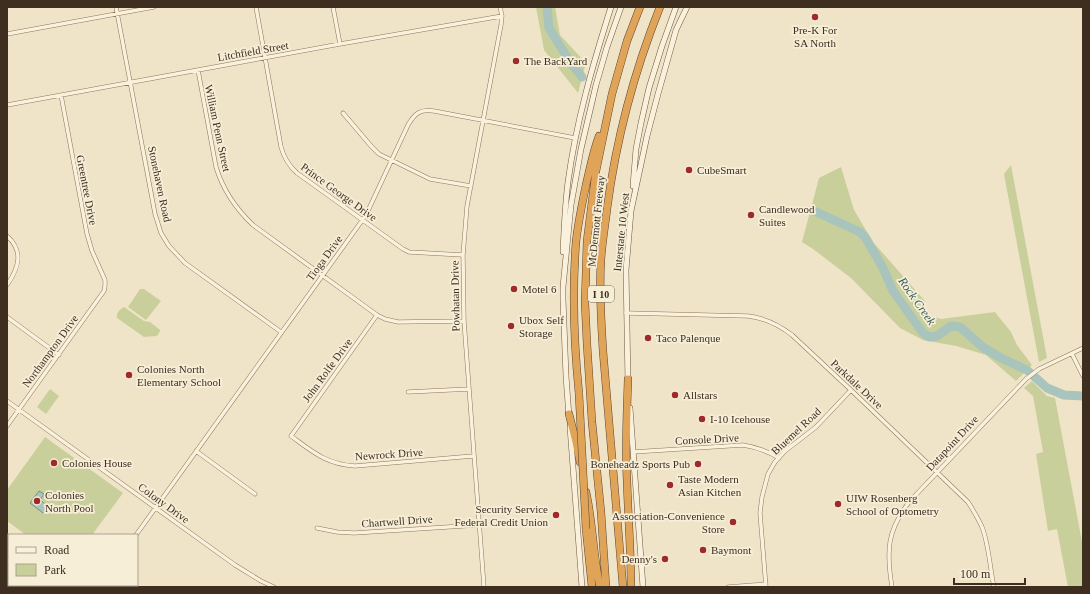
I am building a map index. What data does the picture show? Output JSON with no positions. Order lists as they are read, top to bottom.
{
  "streets": {
    "highway": ["McDermott Freeway", "I 10"],
    "main road": ["Interstate 10 West"],
    "street": [
      "Litchfield Street",
      "William Penn Street",
      "Stonehaven Road",
      "Greentree Drive",
      "Prince George Drive",
      "Tioga Drive",
      "Powhatan Drive",
      "Northampton Drive",
      "John Rolfe Drive",
      "Parkdale Drive",
      "Bluemel Road",
      "Console Drive",
      "Datapoint Drive",
      "Newrock Drive",
      "Colony Drive",
      "Chartwell Drive"
    ]
  },
  "crossings": [
    ["Litchfield Street", "William Penn Street"],
    ["Litchfield Street", "Stonehaven Road"],
    ["Litchfield Street", "Greentree Drive"],
    ["Litchfield Street", "Prince George Drive"],
    ["Litchfield Street", "Powhatan Drive"],
    ["William Penn Street", "Tioga Drive"],
    ["William Penn Street", "Powhatan Drive"],
    ["William Penn Street", "John Rolfe Drive"],
    ["Stonehaven Road", "Tioga Drive"],
    ["Greentree Drive", "Northampton Drive"],
    ["Prince George Drive", "Tioga Drive"],
    ["Prince George Drive", "Powhatan Drive"],
    ["Interstate 10 West", "Parkdale Drive"],
    ["Interstate 10 West", "Console Drive"],
    ["Tioga Drive", "Powhatan Drive"],
    ["Tioga Drive", "Colony Drive"],
    ["Powhatan Drive", "Newrock Drive"],
    ["Powhatan Drive", "Chartwell Drive"],
    ["Northampton Drive", "Colony Drive"],
    ["John Rolfe Drive", "Newrock Drive"],
    ["Parkdale Drive", "Bluemel Road"],
    ["Parkdale Drive", "Datapoint Drive"],
    ["Bluemel Road", "Console Drive"]
  ],
  "water": ["Rock Creek"],
  "places": [
    "Pre-K For SA North",
    "The BackYard",
    "CubeSmart",
    "Candlewood Suites",
    "Motel 6",
    "Ubox Self Storage",
    "Taco Palenque",
    "Colonies North Elementary School",
    "Allstars",
    "I-10 Icehouse",
    "Colonies House",
    "Boneheadz Sports Pub",
    "Taste Modern Asian Kitchen",
    "Colonies North Pool",
    "UIW Rosenberg School of Optometry",
    "Security Service Federal Credit Union",
    "Association-Convenience Store",
    "Baymont",
    "Denny's"
  ],
  "legend": ["Road", "Park"],
  "scale_bar": "100 m"
}
